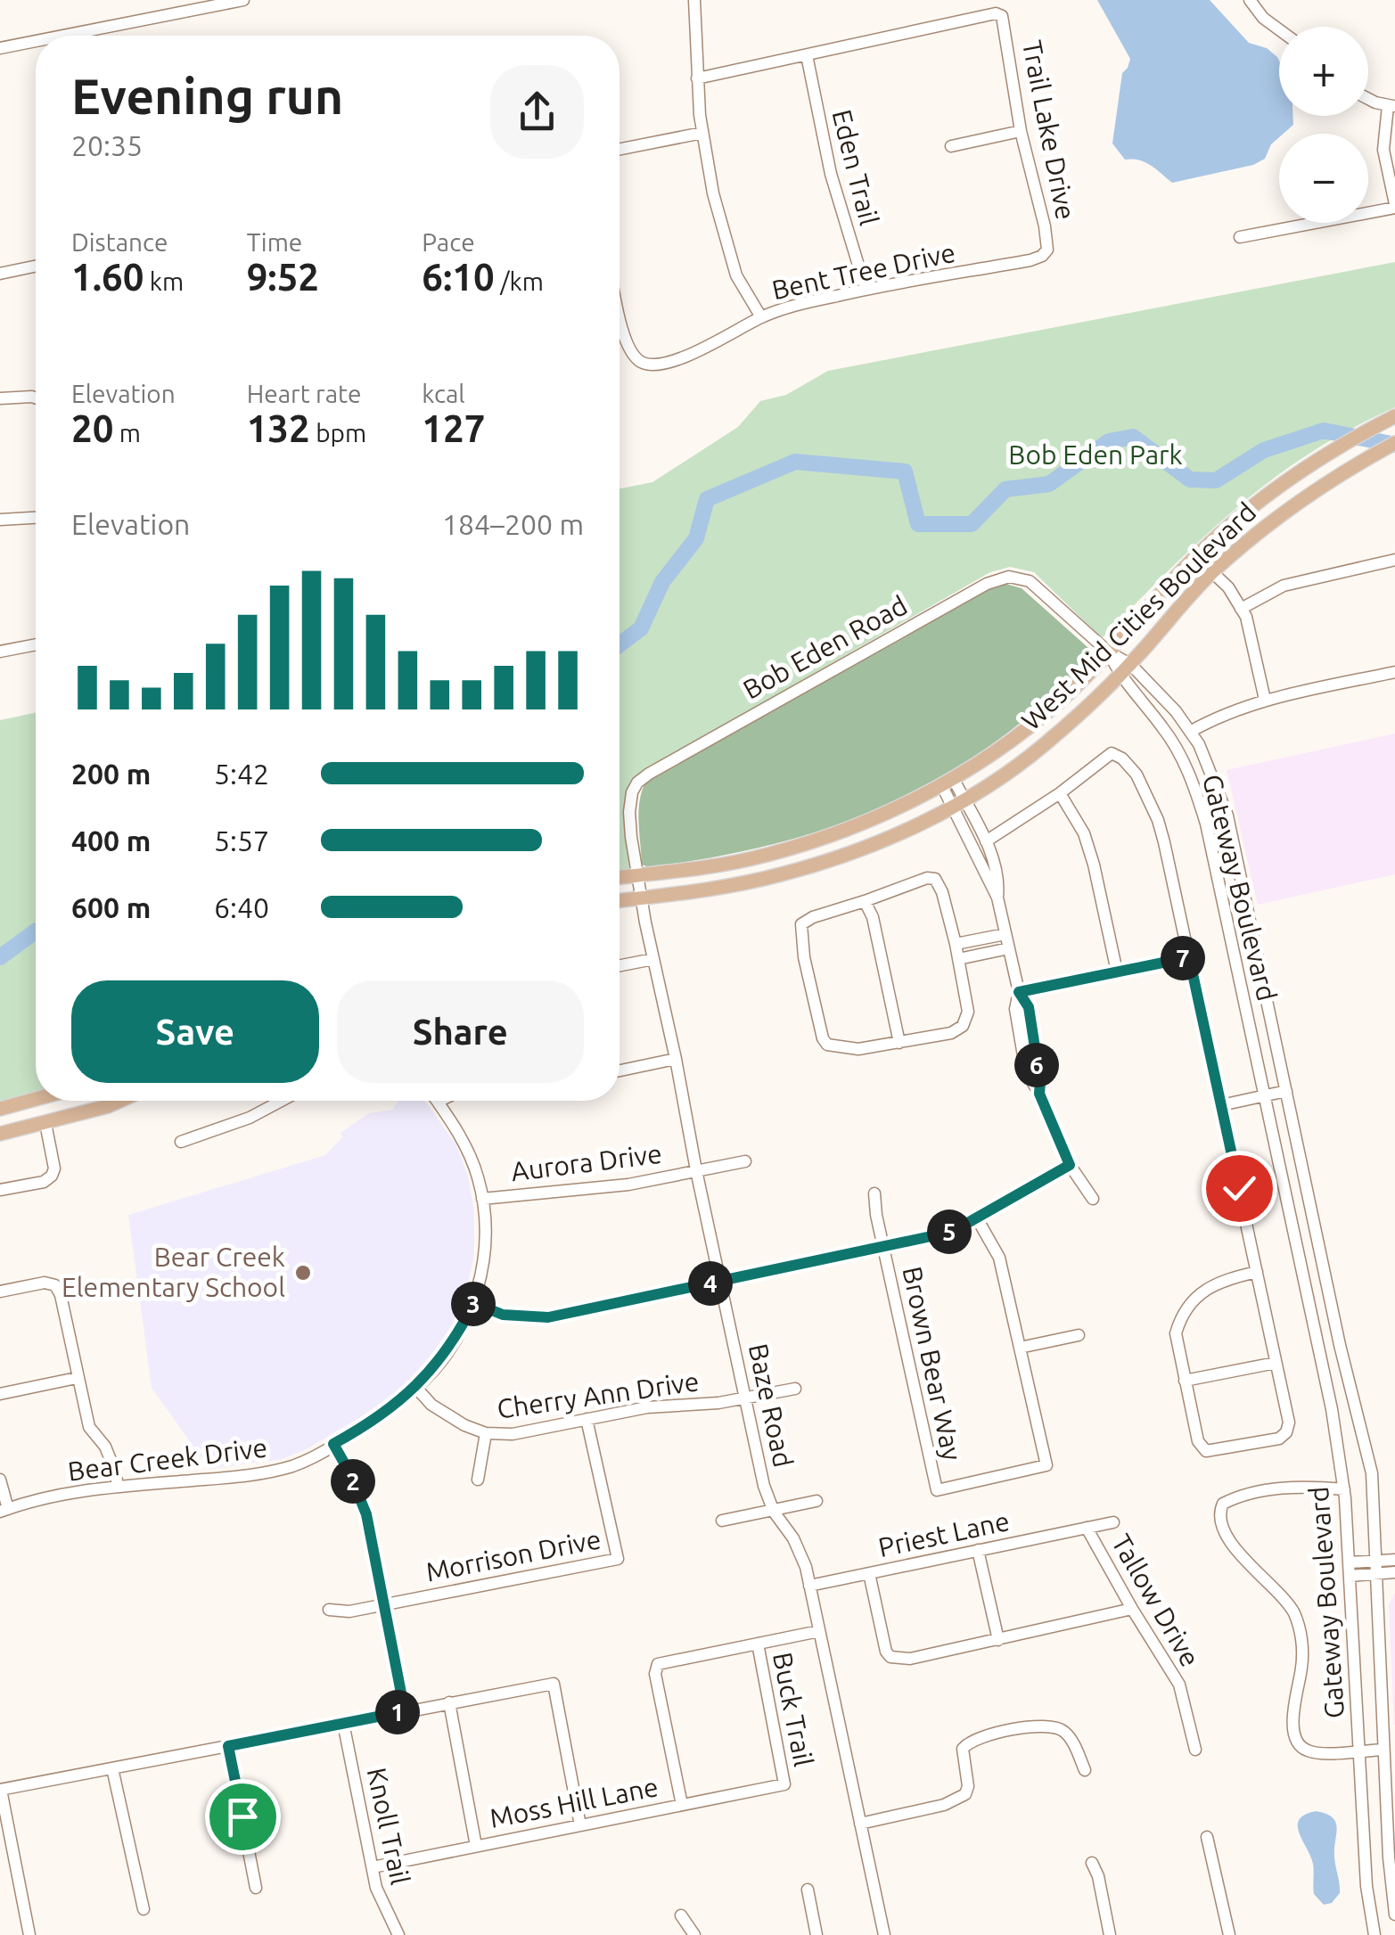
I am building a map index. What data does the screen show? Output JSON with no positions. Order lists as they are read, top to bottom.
{
  "streets": {
    "main road": ["West Mid Cities Boulevard"],
    "street": [
      "Trail Lake Drive",
      "Eden Trail",
      "Bent Tree Drive",
      "Bob Eden Road",
      "Gateway Boulevard",
      "Aurora Drive",
      "Brown Bear Way",
      "Cherry Ann Drive",
      "Baze Road",
      "Bear Creek Drive",
      "Priest Lane",
      "Morrison Drive",
      "Tallow Drive",
      "Buck Trail",
      "Moss Hill Lane",
      "Knoll Trail"
    ]
  },
  "crossings": [
    ["Trail Lake Drive", "Eden Trail"],
    ["Trail Lake Drive", "Bent Tree Drive"],
    ["Eden Trail", "Bent Tree Drive"],
    ["West Mid Cities Boulevard", "Bob Eden Road"],
    ["West Mid Cities Boulevard", "Gateway Boulevard"],
    ["West Mid Cities Boulevard", "Baze Road"],
    ["Bob Eden Road", "Gateway Boulevard"],
    ["Bob Eden Road", "Baze Road"],
    ["Aurora Drive", "Baze Road"],
    ["Aurora Drive", "Bear Creek Drive"],
    ["Cherry Ann Drive", "Baze Road"],
    ["Cherry Ann Drive", "Bear Creek Drive"],
    ["Cherry Ann Drive", "Morrison Drive"],
    ["Baze Road", "Priest Lane"],
    ["Priest Lane", "Tallow Drive"],
    ["Buck Trail", "Moss Hill Lane"],
    ["Moss Hill Lane", "Knoll Trail"]
  ],
  "parks": ["Bob Eden Park"],
  "places": ["Bear Creek Elementary School"],
  "page": {
    "map_buttons": ["+", "−"],
    "heading": ["Evening run", "20:35"],
    "stats": [
      ["Distance", "1.60 km"],
      ["Time", "9:52"],
      ["Pace", "6:10 /km"],
      ["Elevation", "20 m"],
      ["Heart rate", "132 bpm"],
      ["kcal", "127"]
    ],
    "chart": ["Elevation", "184–200 m"],
    "list": [
      {
        "name": "200 m",
        "note": "5:42"
      },
      {
        "name": "400 m",
        "note": "5:57"
      },
      {
        "name": "600 m",
        "note": "6:40"
      }
    ],
    "pins": [
      "7",
      "6",
      "5",
      "4",
      "3",
      "2",
      "1"
    ],
    "buttons": ["Save", "Share"]
  }
}
